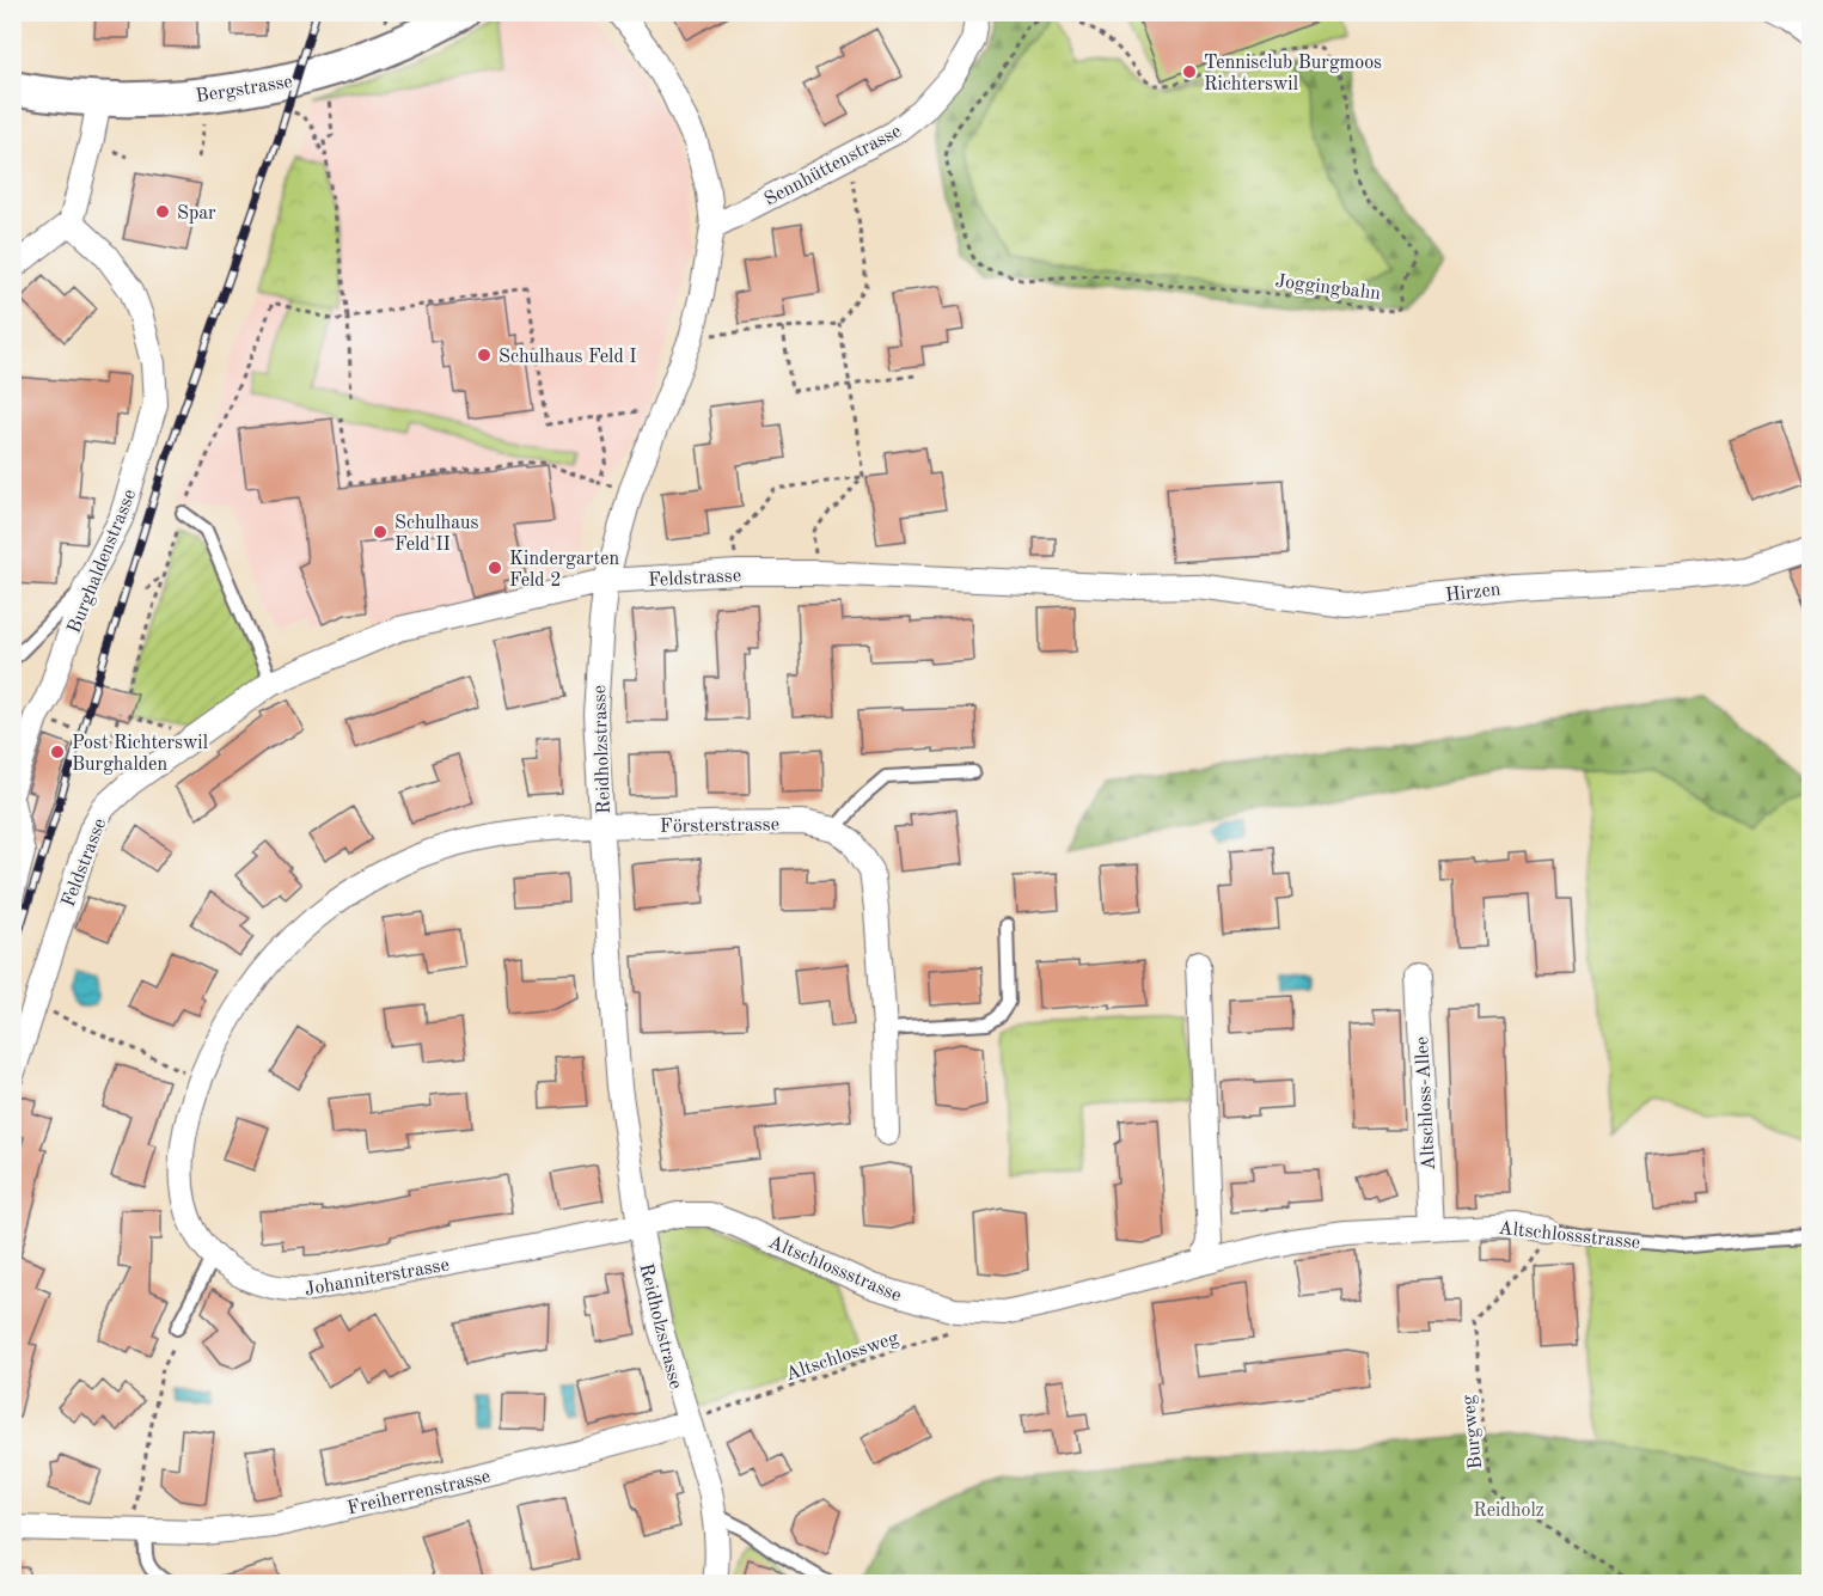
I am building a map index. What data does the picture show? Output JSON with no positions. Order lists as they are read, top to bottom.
{
  "streets": {
    "main road": ["Bergstrasse"],
    "street": [
      "Sennhüttenstrasse",
      "Burghaldenstrasse",
      "Feldstrasse",
      "Hirzen",
      "Reidholzstrasse",
      "Försterstrasse",
      "Altschloss-Allee",
      "Altschlossstrasse",
      "Johanniterstrasse",
      "Freiherrenstrasse"
    ],
    "path": ["Joggingbahn", "Altschlossweg", "Burgweg"]
  },
  "crossings": [
    ["Sennhüttenstrasse", "Reidholzstrasse"],
    ["Feldstrasse", "Hirzen"],
    ["Feldstrasse", "Reidholzstrasse"],
    ["Reidholzstrasse", "Försterstrasse"],
    ["Reidholzstrasse", "Altschlossstrasse"],
    ["Reidholzstrasse", "Johanniterstrasse"],
    ["Reidholzstrasse", "Altschlossweg"],
    ["Reidholzstrasse", "Freiherrenstrasse"],
    ["Försterstrasse", "Johanniterstrasse"],
    ["Altschloss-Allee", "Altschlossstrasse"],
    ["Altschlossstrasse", "Johanniterstrasse"],
    ["Altschlossstrasse", "Burgweg"],
    ["Altschlossweg", "Freiherrenstrasse"]
  ],
  "parks": ["Reidholz"],
  "places": [
    "Tennisclub Burgmoos Richterswil",
    "Spar",
    "Schulhaus Feld I",
    "Schulhaus Feld II",
    "Kindergarten Feld 2",
    "Post Richterswil Burghalden"
  ]
}
